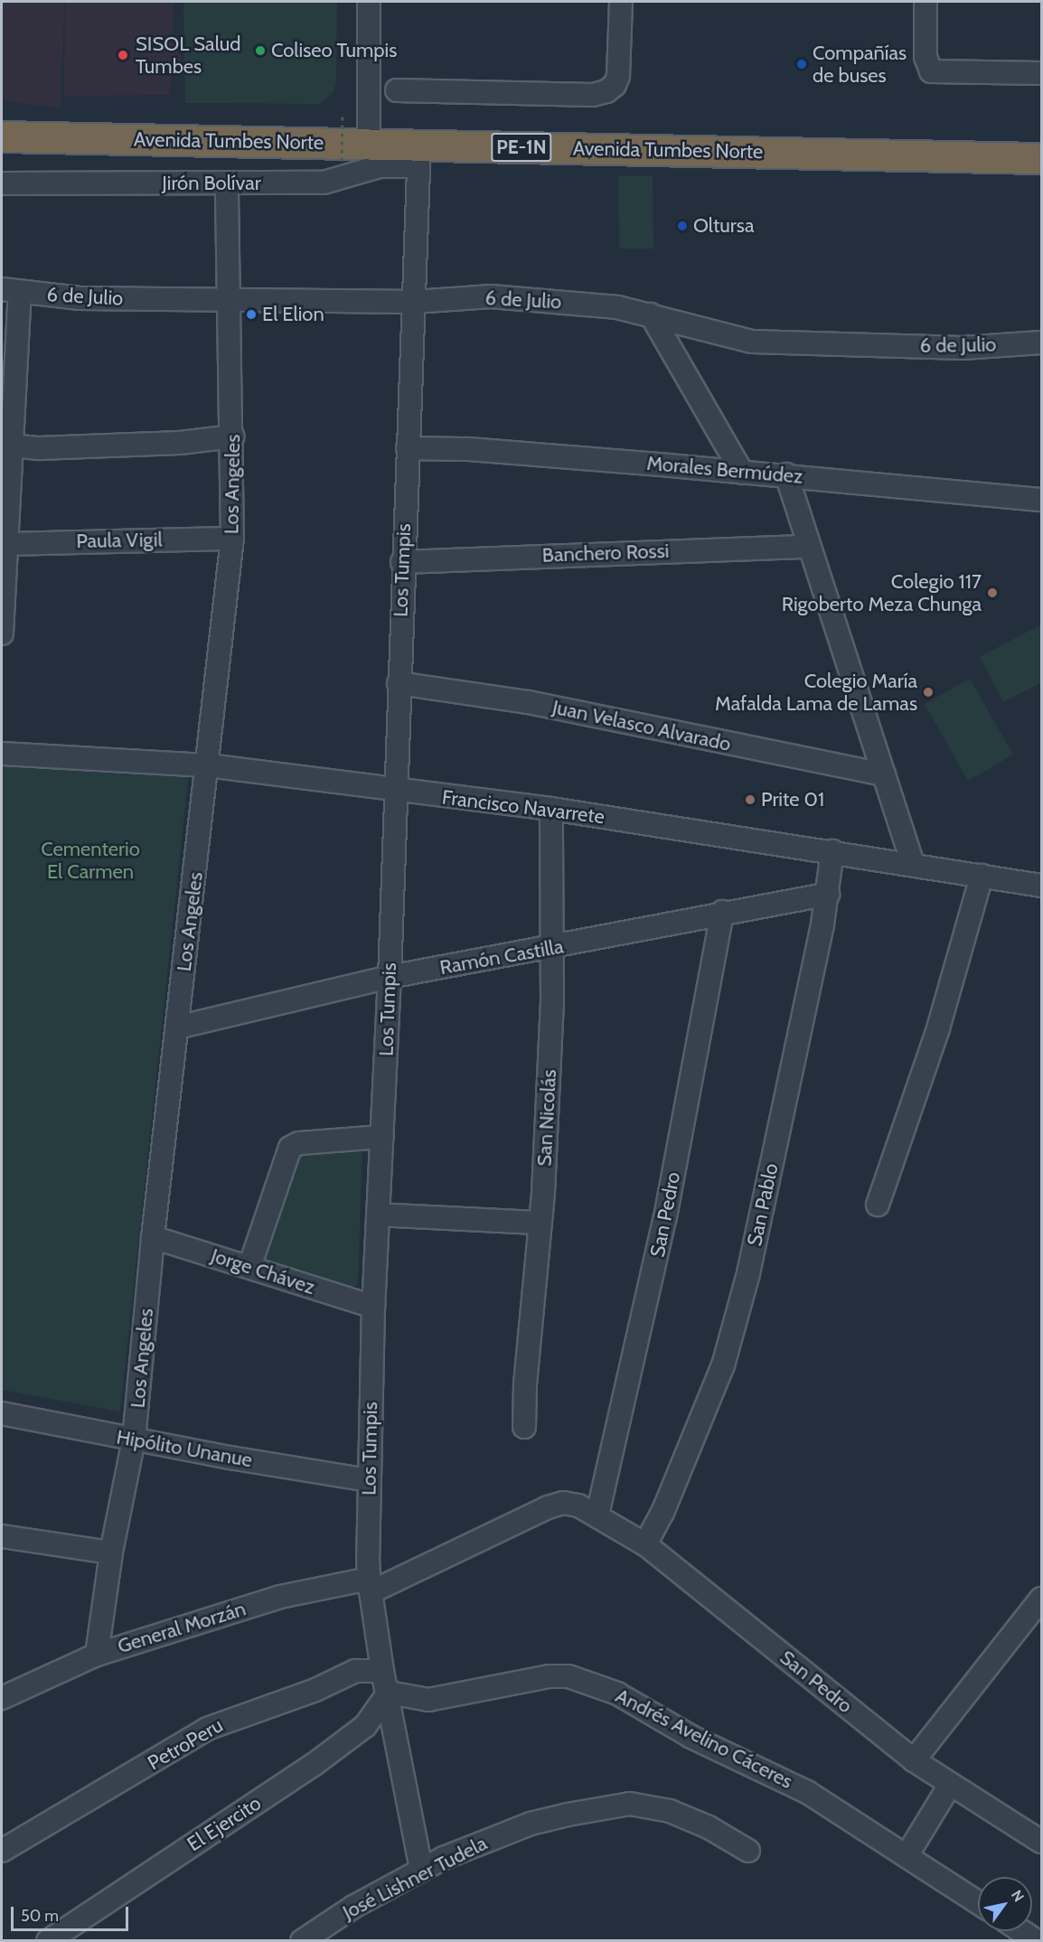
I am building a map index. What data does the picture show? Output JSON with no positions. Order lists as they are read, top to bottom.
{
  "streets": {
    "highway": ["Avenida Tumbes Norte", "PE-1N"],
    "street": [
      "Jirón Bolívar",
      "6 de Julio",
      "Morales Bermúdez",
      "Los Angeles",
      "Paula Vigil",
      "Banchero Rossi",
      "Los Tumpis",
      "Juan Velasco Alvarado",
      "Francisco Navarrete",
      "Ramón Castilla",
      "San Nicolás",
      "San Pablo",
      "San Pedro",
      "Jorge Chávez",
      "Hipólito Unanue",
      "General Morzán",
      "Andrés Avelino Cáceres",
      "PetroPeru",
      "El Ejercito",
      "José Lishner Tudela"
    ]
  },
  "crossings": [
    ["Avenida Tumbes Norte", "Jirón Bolívar"],
    ["Avenida Tumbes Norte", "Los Tumpis"],
    ["Jirón Bolívar", "Los Angeles"],
    ["Jirón Bolívar", "Los Tumpis"],
    ["6 de Julio", "Los Angeles"],
    ["6 de Julio", "Los Tumpis"],
    ["Morales Bermúdez", "Los Tumpis"],
    ["Los Angeles", "Paula Vigil"],
    ["Los Angeles", "Francisco Navarrete"],
    ["Los Angeles", "Ramón Castilla"],
    ["Los Angeles", "Jorge Chávez"],
    ["Los Angeles", "Hipólito Unanue"],
    ["Los Angeles", "General Morzán"],
    ["Banchero Rossi", "Los Tumpis"],
    ["Los Tumpis", "Juan Velasco Alvarado"],
    ["Los Tumpis", "Francisco Navarrete"],
    ["Los Tumpis", "Ramón Castilla"],
    ["Los Tumpis", "San Pedro"],
    ["Los Tumpis", "Jorge Chávez"],
    ["Los Tumpis", "Hipólito Unanue"],
    ["Los Tumpis", "General Morzán"],
    ["Los Tumpis", "Andrés Avelino Cáceres"],
    ["Los Tumpis", "PetroPeru"],
    ["Los Tumpis", "El Ejercito"],
    ["Los Tumpis", "José Lishner Tudela"],
    ["Francisco Navarrete", "San Nicolás"],
    ["Francisco Navarrete", "San Pablo"],
    ["Ramón Castilla", "San Nicolás"],
    ["Ramón Castilla", "San Pablo"],
    ["Ramón Castilla", "San Pedro"],
    ["San Pablo", "San Pedro"],
    ["San Pedro", "General Morzán"],
    ["Andrés Avelino Cáceres", "El Ejercito"]
  ],
  "parks": ["Cementerio El Carmen"],
  "places": [
    "Coliseo Tumpis",
    "SISOL Salud Tumbes",
    "Compañías de buses",
    "Oltursa",
    "El Elion",
    "Colegio 117 Rigoberto Meza Chunga",
    "Colegio María Mafalda Lama de Lamas",
    "Prite 01"
  ],
  "scale_bar": "50 m",
  "north": "top right"
}
